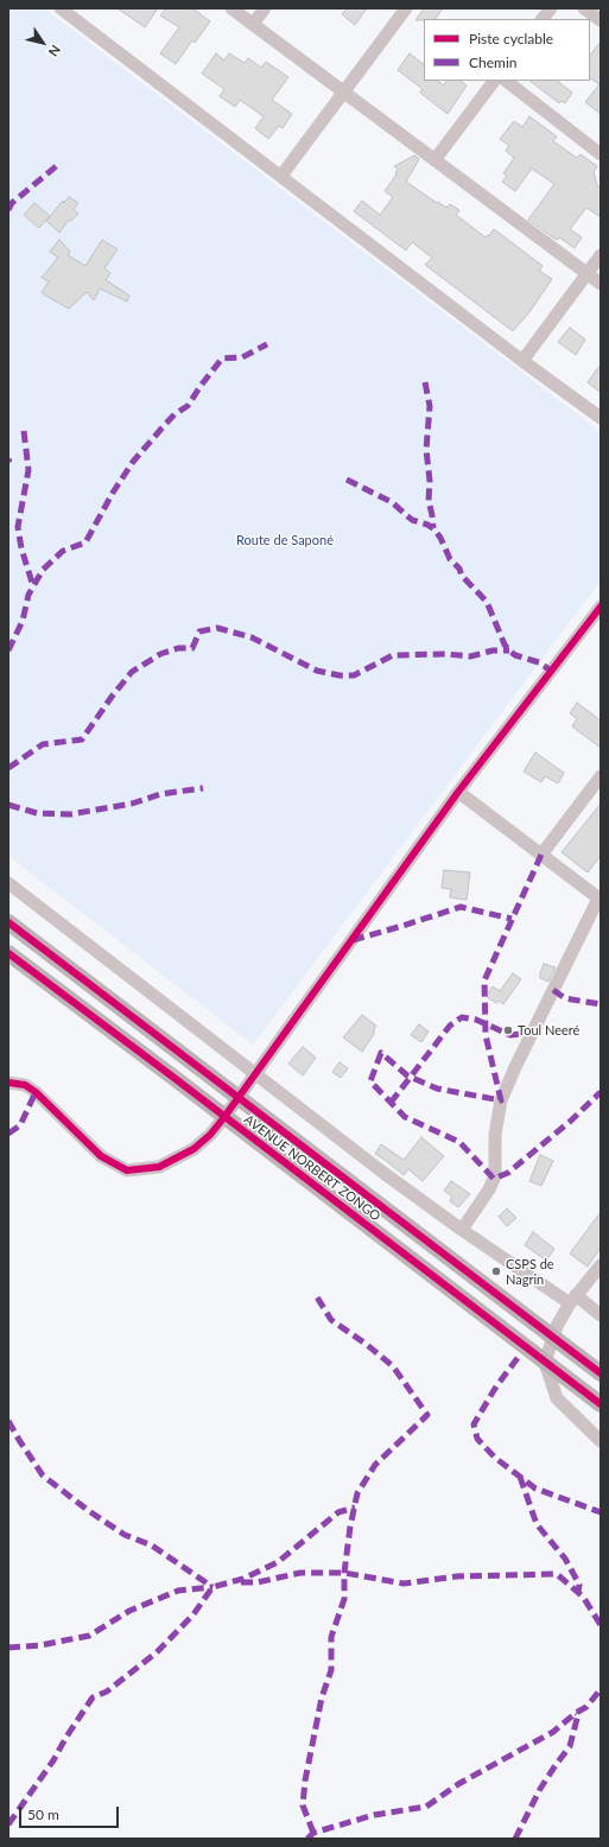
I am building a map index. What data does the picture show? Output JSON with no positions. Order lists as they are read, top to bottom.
{
  "streets": {
    "main road": ["AVENUE NORBERT ZONGO"]
  },
  "parks": ["Route de Saponé"],
  "places": ["Toul Neeré", "CSPS de Nagrin"],
  "legend": ["Piste cyclable", "Chemin"],
  "scale_bar": "50 m",
  "north": "bottom right"
}
